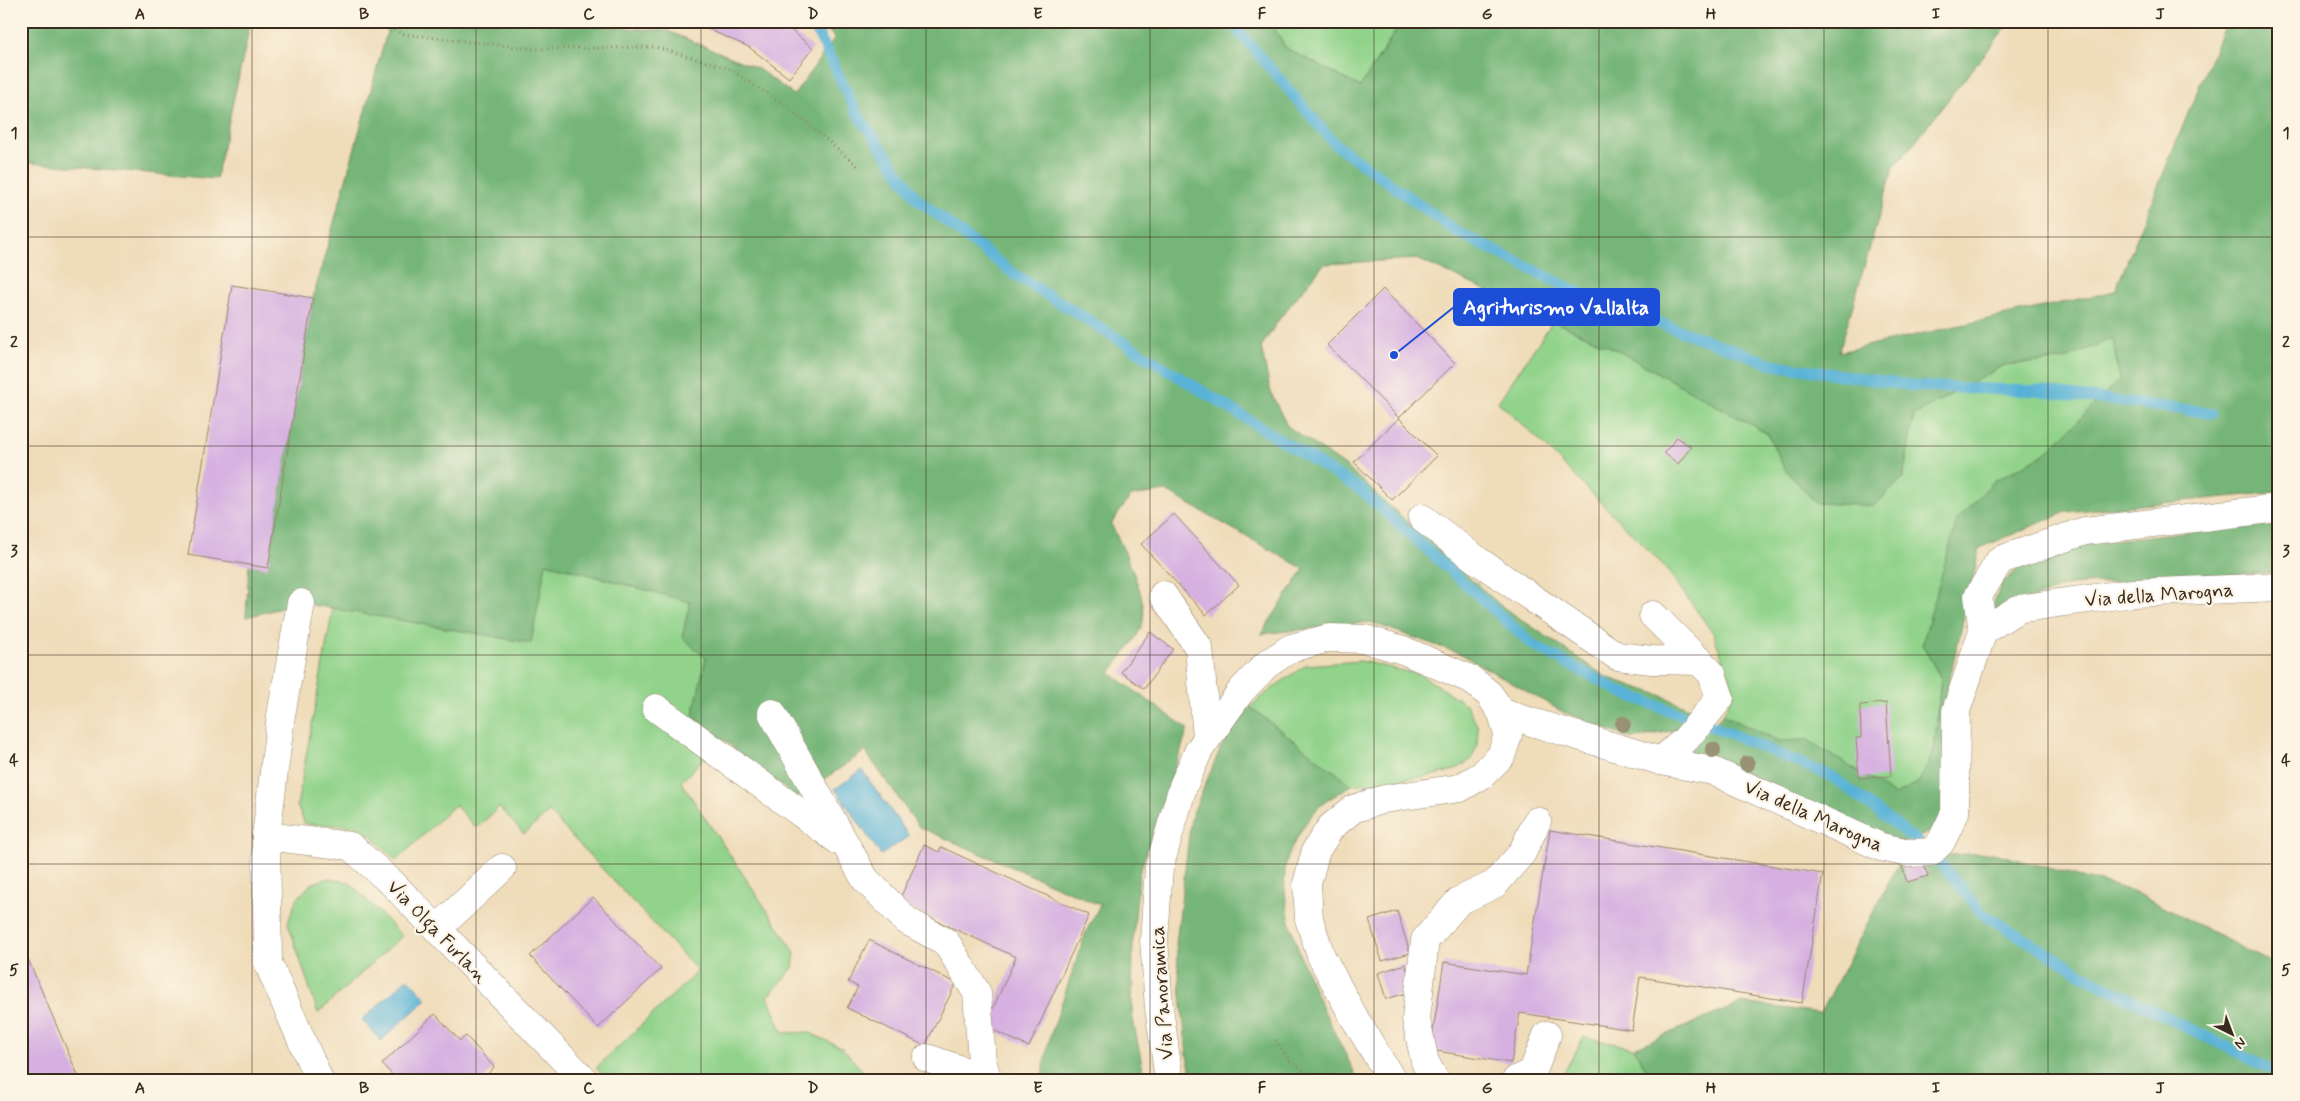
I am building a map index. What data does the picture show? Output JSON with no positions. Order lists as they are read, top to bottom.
{
  "streets": {
    "street": ["Via della Marogna", "Via Olga Furlan", "Via Panoramica"]
  },
  "crossings": [
    ["Via della Marogna", "Via Panoramica"]
  ],
  "places": ["Agriturismo Vallalta"],
  "north": "bottom right",
  "grid": {
    "columns": [
      "A",
      "B",
      "C",
      "D",
      "E",
      "F",
      "G",
      "H",
      "I",
      "J"
    ],
    "rows": [
      "1",
      "2",
      "3",
      "4",
      "5"
    ]
  }
}
